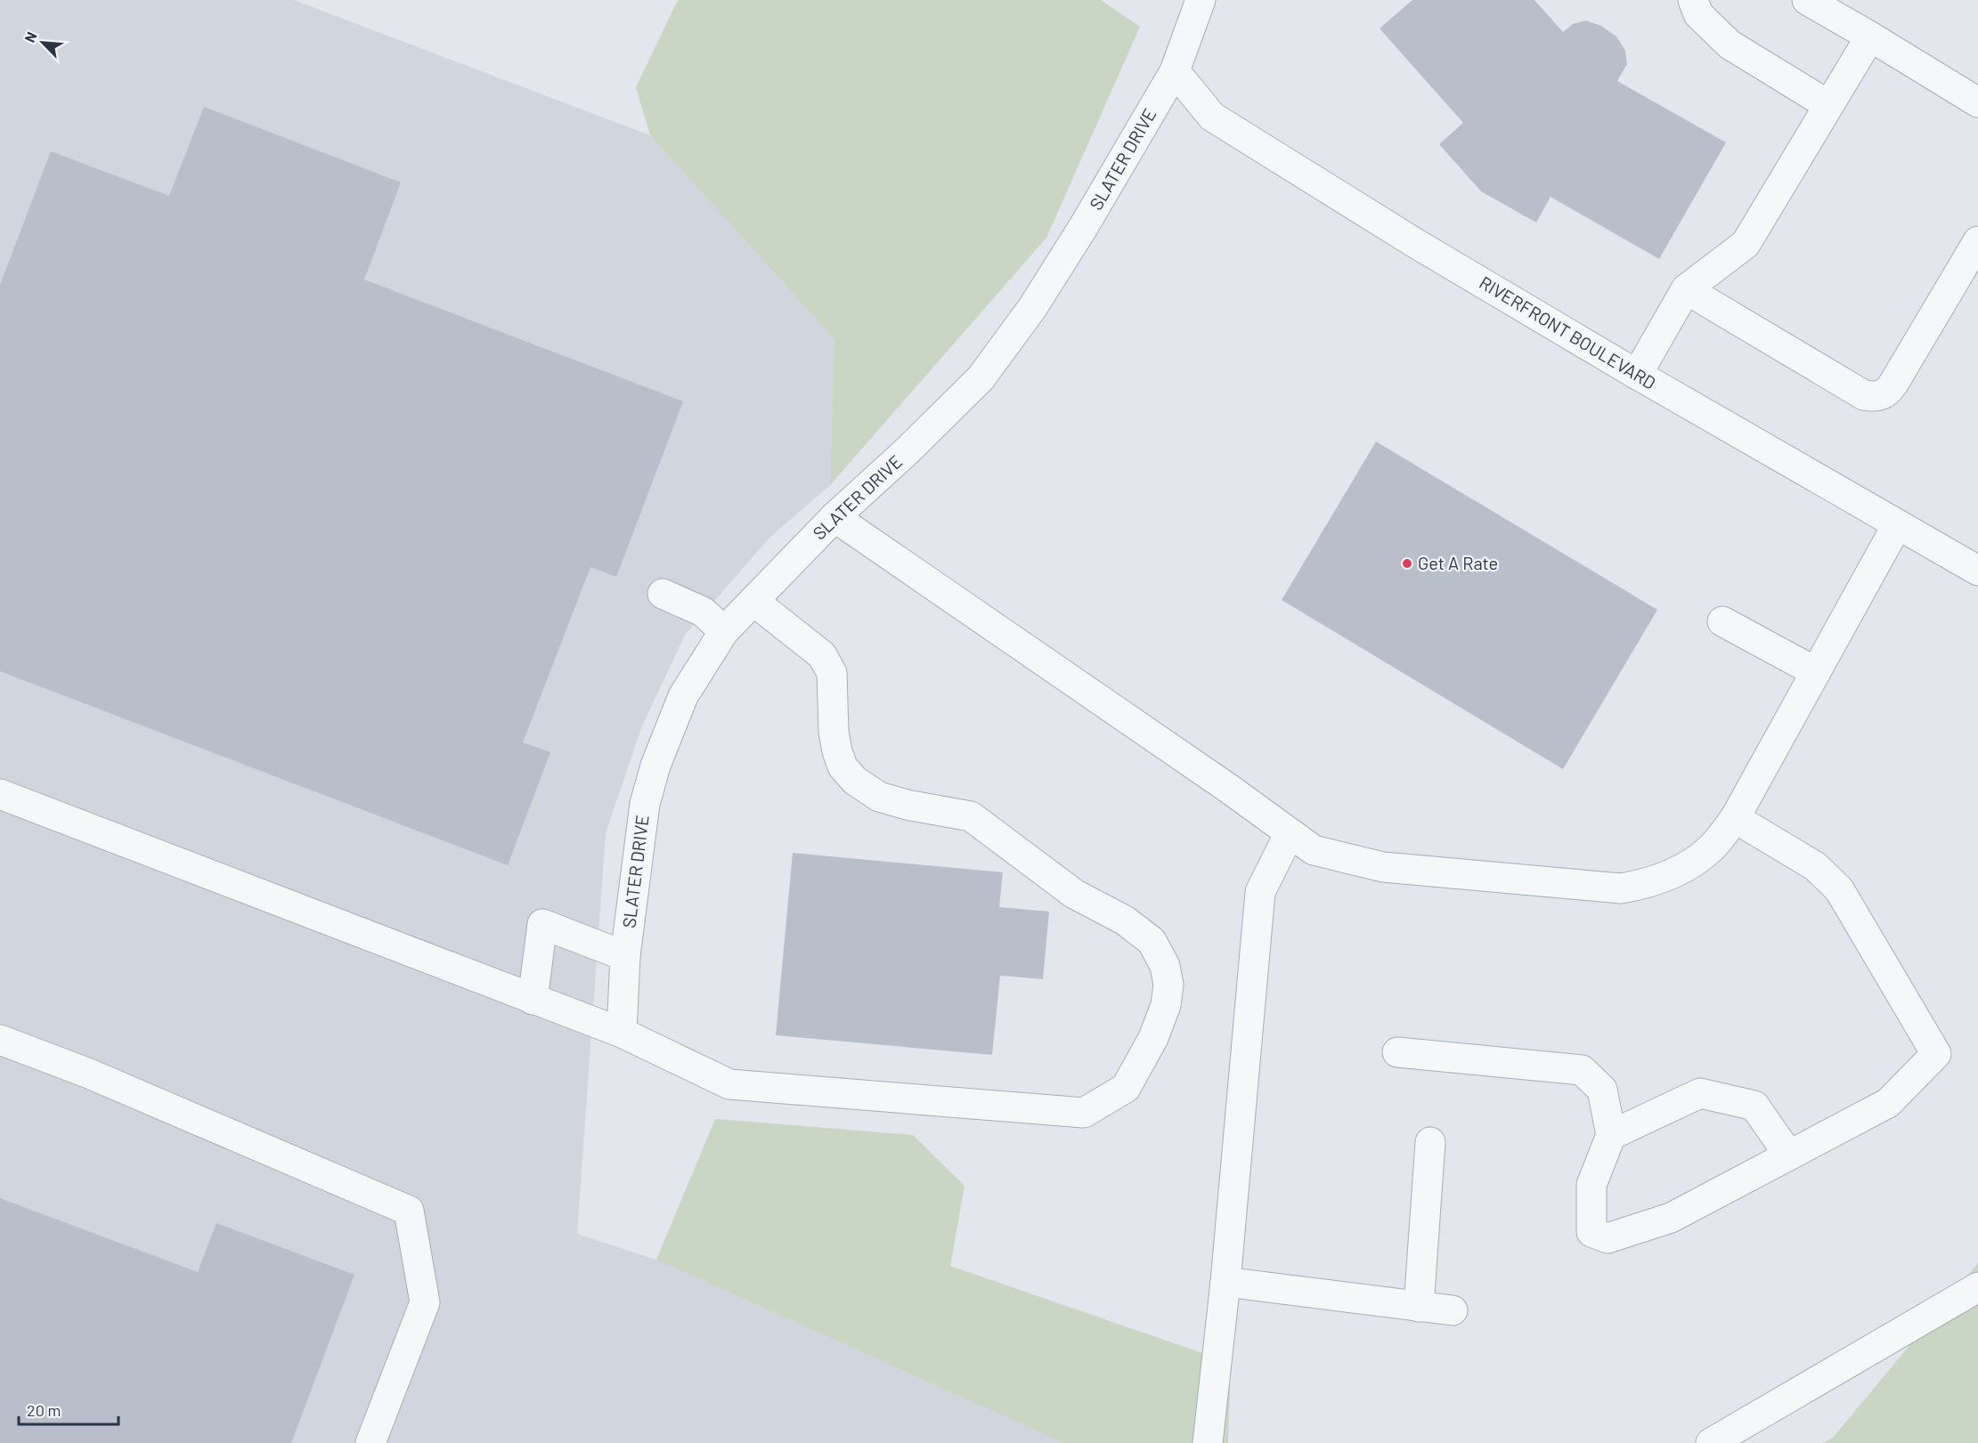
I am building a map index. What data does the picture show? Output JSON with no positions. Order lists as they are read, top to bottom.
{
  "streets": {
    "street": ["SLATER DRIVE", "RIVERFRONT BOULEVARD"]
  },
  "crossings": [
    ["SLATER DRIVE", "RIVERFRONT BOULEVARD"]
  ],
  "places": ["Get A Rate"],
  "scale_bar": "20 m",
  "north": "top left"
}
